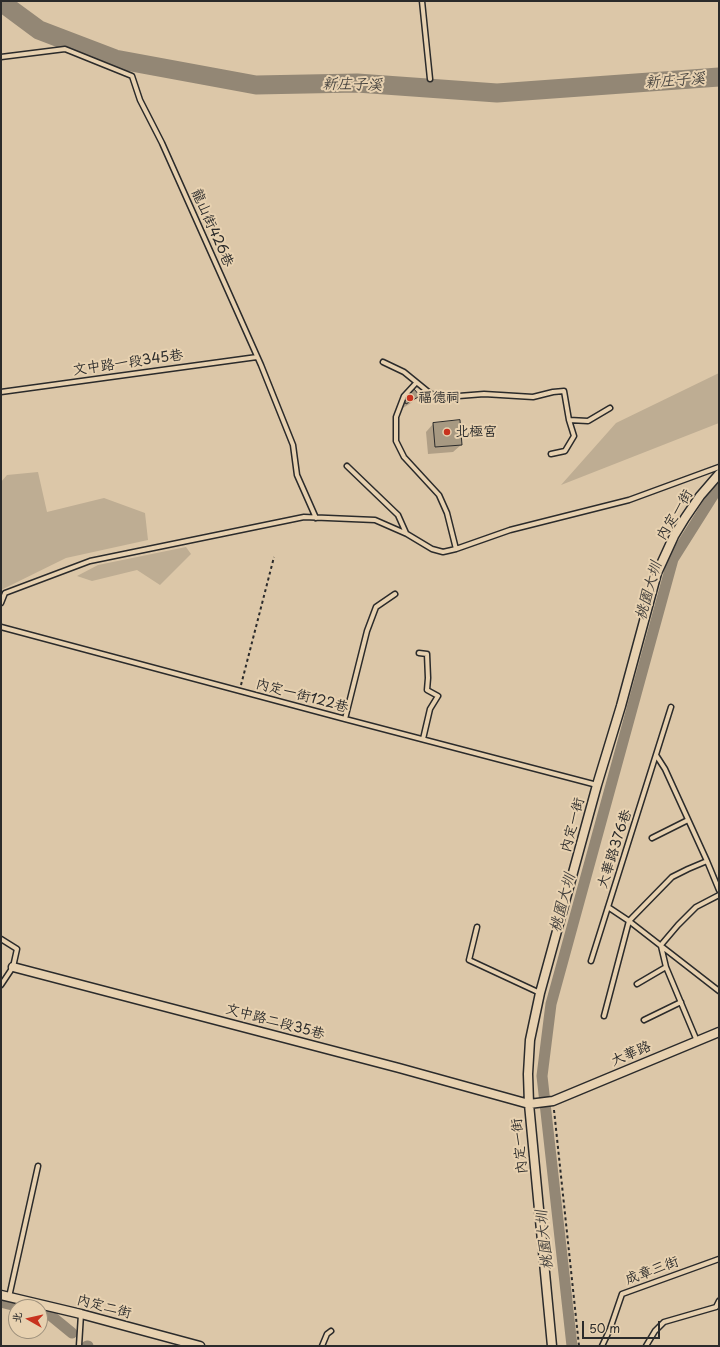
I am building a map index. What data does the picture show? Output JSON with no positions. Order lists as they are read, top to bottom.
{
  "streets": {
    "street": [
      "內定一街",
      "文中路二段35巷",
      "大華路",
      "內定二街"
    ],
    "lane": [
      "龍山街426巷",
      "文中路一段345巷",
      "內定一街122巷",
      "大華路376巷",
      "成章三街"
    ]
  },
  "crossings": [
    ["龍山街426巷", "文中路一段345巷"],
    ["內定一街", "內定一街122巷"],
    ["內定一街", "文中路二段35巷"],
    ["內定一街", "大華路"],
    ["文中路二段35巷", "大華路"]
  ],
  "water": ["新庄子溪", "桃園大圳"],
  "places": ["福德祠", "北極宮"],
  "scale_bar": "50 m",
  "north": "left"
}
